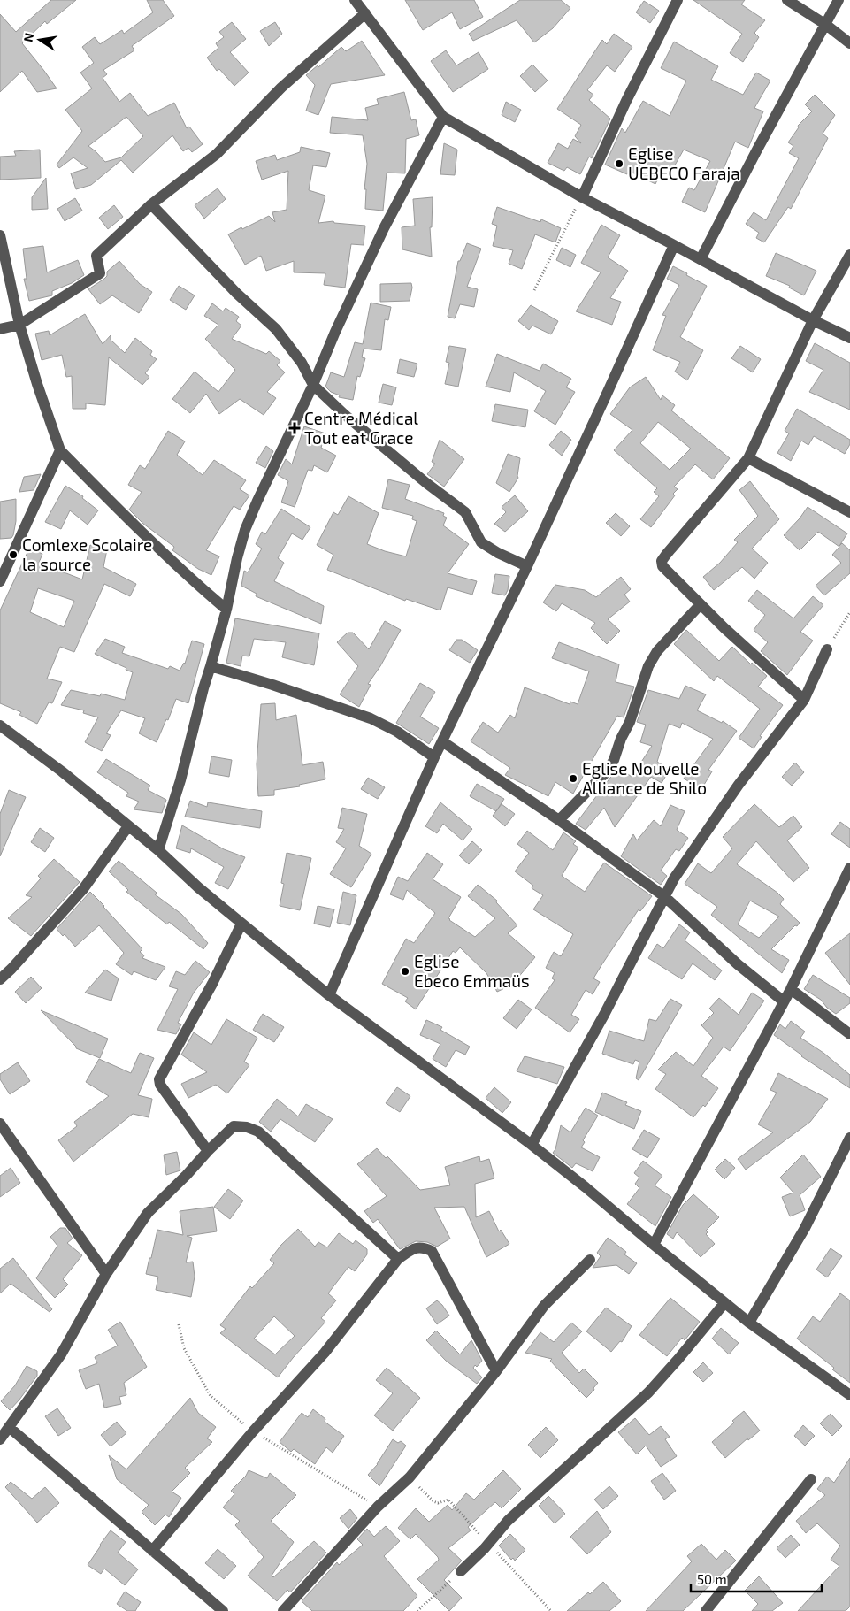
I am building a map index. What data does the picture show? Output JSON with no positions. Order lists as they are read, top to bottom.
{
  "places": {
    "other": [
      "Eglise UEBECO Faraja",
      "Comlexe Scolaire la source",
      "Eglise Nouvelle Alliance de Shilo",
      "Eglise Ebeco Emmaüs"
    ],
    "health": ["Centre Médical Tout eat Grace"]
  },
  "scale_bar": "50 m",
  "north": "left"
}
